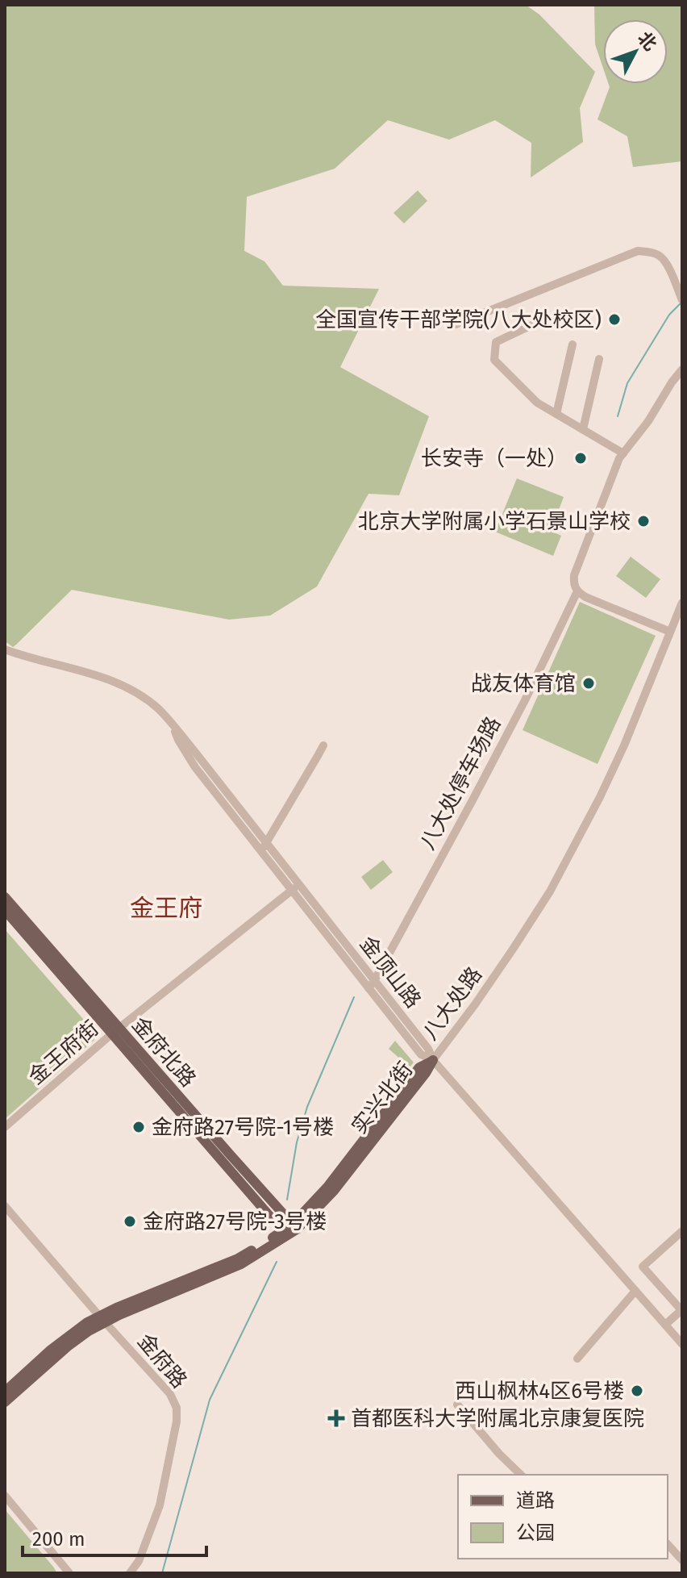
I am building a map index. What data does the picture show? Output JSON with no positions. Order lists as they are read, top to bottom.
{
  "streets": {
    "main road": ["金府北路", "实兴北街"],
    "street": [
      "八大处停车场路",
      "金顶山路",
      "八大处路",
      "金王府街",
      "金府路"
    ]
  },
  "crossings": [
    ["八大处停车场路", "金顶山路"],
    ["金顶山路", "八大处路"],
    ["金顶山路", "金王府街"],
    ["金顶山路", "实兴北街"],
    ["八大处路", "实兴北街"],
    ["金府北路", "金王府街"],
    ["金府北路", "实兴北街"],
    ["实兴北街", "金府路"]
  ],
  "districts": ["金王府"],
  "places": {
    "other": [
      "全国宣传干部学院(八大处校区)",
      "长安寺（一处）",
      "北京大学附属小学石景山学校",
      "战友体育馆",
      "金府路27号院-1号楼",
      "金府路27号院-3号楼",
      "西山枫林4区6号楼"
    ],
    "health": ["首都医科大学附属北京康复医院"]
  },
  "legend": ["道路", "公园"],
  "scale_bar": "200 m",
  "north": "top right"
}
